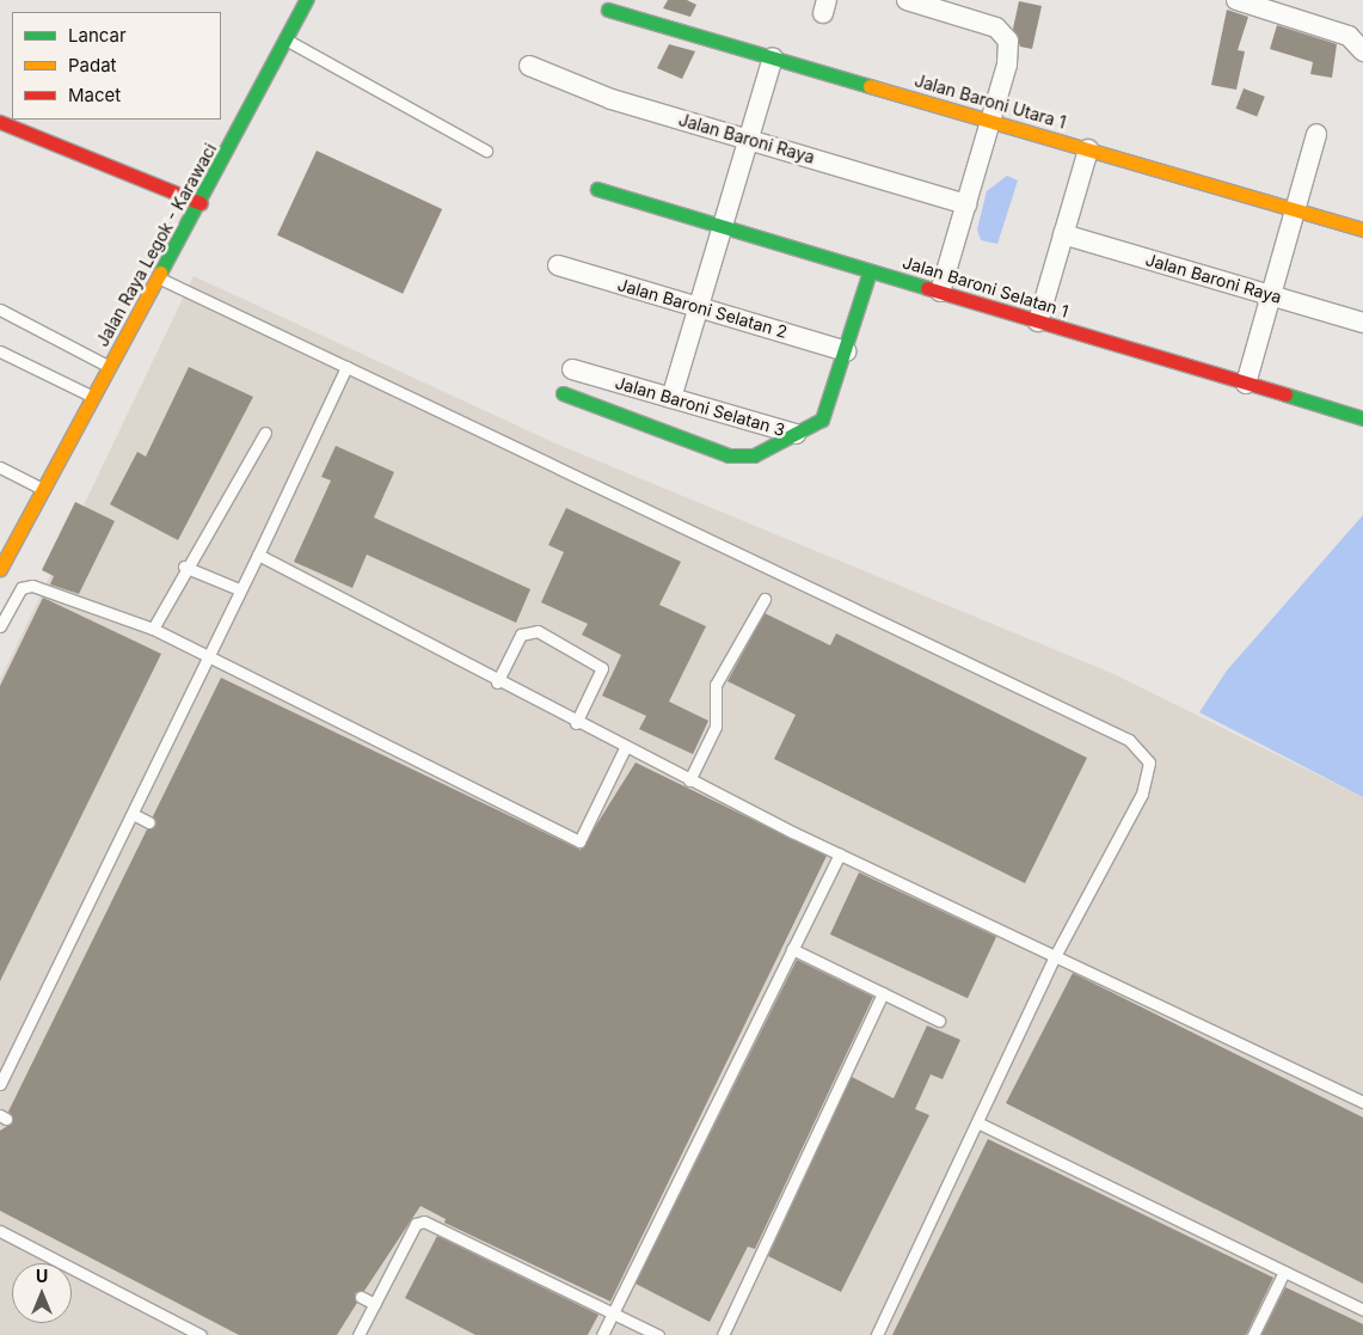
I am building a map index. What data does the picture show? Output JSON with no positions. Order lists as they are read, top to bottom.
{
  "streets": {
    "street": [
      "Jalan Baroni Utara 1",
      "Jalan Baroni Raya",
      "Jalan Raya Legok - Karawaci",
      "Jalan Baroni Selatan 1",
      "Jalan Baroni Selatan 2",
      "Jalan Baroni Selatan 3"
    ]
  },
  "legend": ["Lancar", "Padat", "Macet"],
  "north": "top"
}
